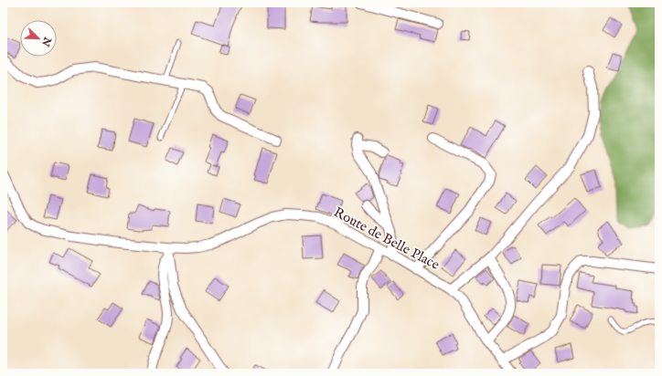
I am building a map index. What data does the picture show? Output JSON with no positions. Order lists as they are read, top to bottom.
{
  "streets": {
    "street": ["Route de Belle Place"]
  },
  "north": "bottom right"
}
